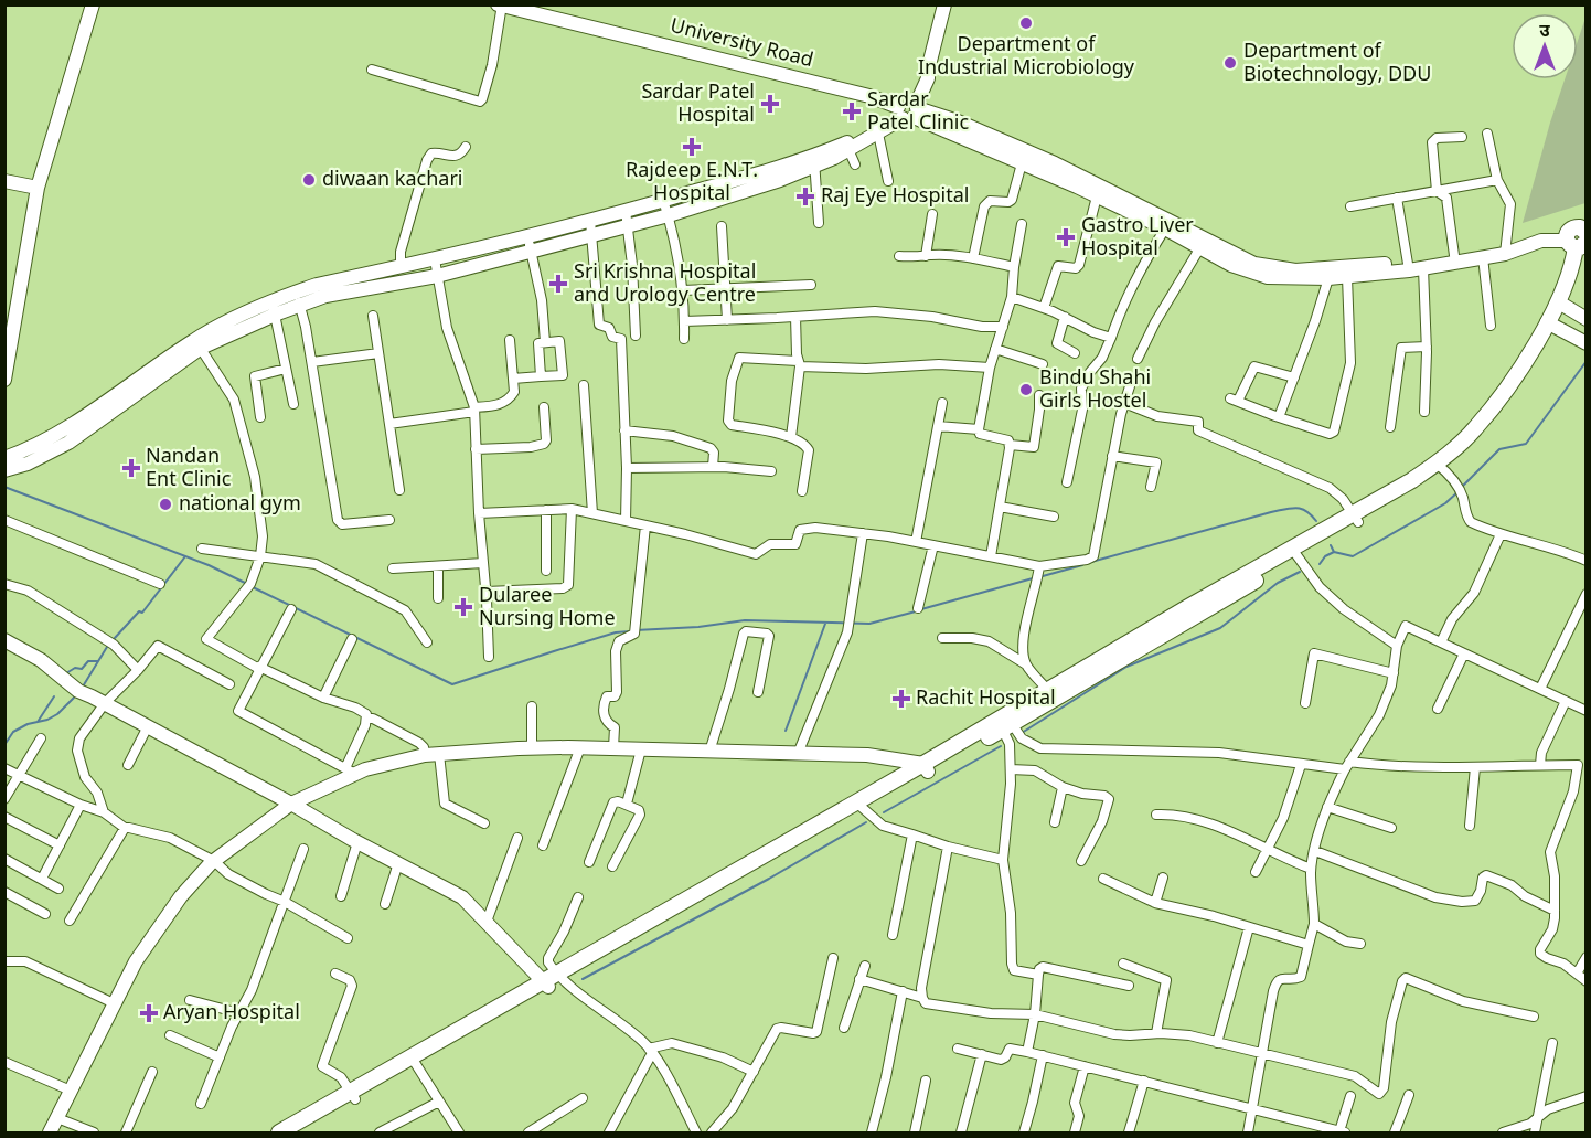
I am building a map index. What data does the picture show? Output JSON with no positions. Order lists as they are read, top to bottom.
{
  "streets": {
    "main road": ["University Road"]
  },
  "places": {
    "other": [
      "Department of Industrial Microbiology",
      "Department of Biotechnology, DDU",
      "diwaan kachari",
      "Bindu Shahi Girls Hostel",
      "national gym"
    ],
    "health": [
      "Sardar Patel Hospital",
      "Sardar Patel Clinic",
      "Rajdeep E.N.T. Hospital",
      "Raj Eye Hospital",
      "Gastro Liver Hospital",
      "Sri Krishna Hospital and Urology Centre",
      "Nandan Ent Clinic",
      "Dularee Nursing Home",
      "Rachit Hospital",
      "Aryan Hospital"
    ]
  },
  "north": "top"
}
